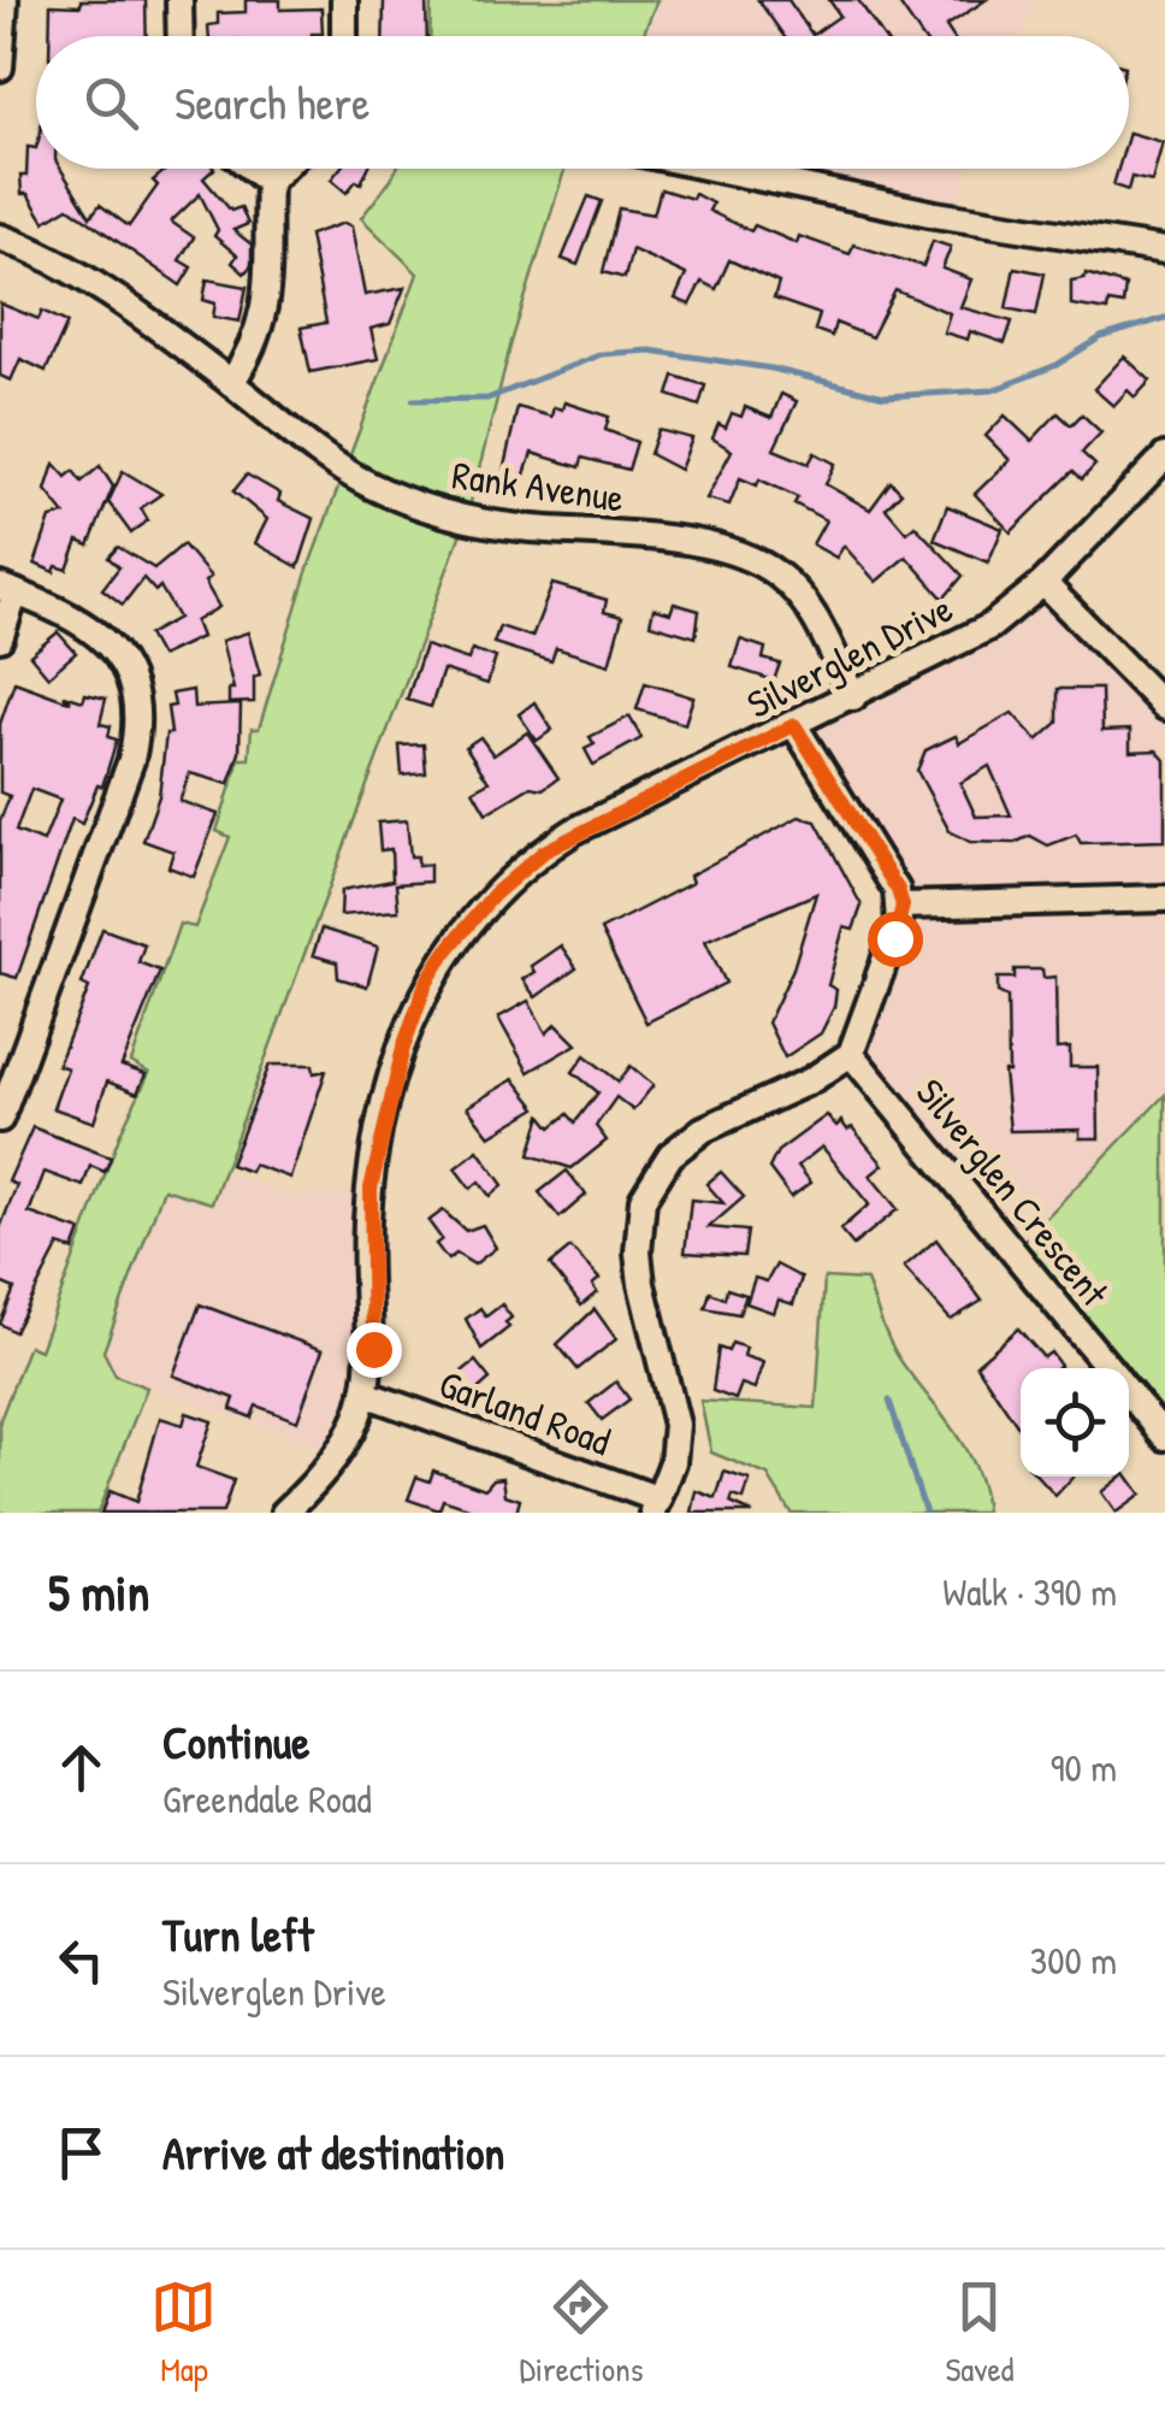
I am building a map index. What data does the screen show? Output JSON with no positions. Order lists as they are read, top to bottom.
{
  "streets": {
    "street": [
      "Rank Avenue",
      "Silverglen Drive",
      "Silverglen Crescent",
      "Garland Road"
    ]
  },
  "crossings": [
    ["Rank Avenue", "Silverglen Drive"],
    ["Silverglen Drive", "Garland Road"]
  ],
  "page": {
    "search": "Search here",
    "heading": ["5 min", "Walk · 390 m"],
    "list": [
      ["Continue", "Greendale Road", "90 m"],
      ["Turn left", "Silverglen Drive", "300 m"],
      "Arrive at destination"
    ],
    "nav": ["Map", "Directions", "Saved"]
  }
}
